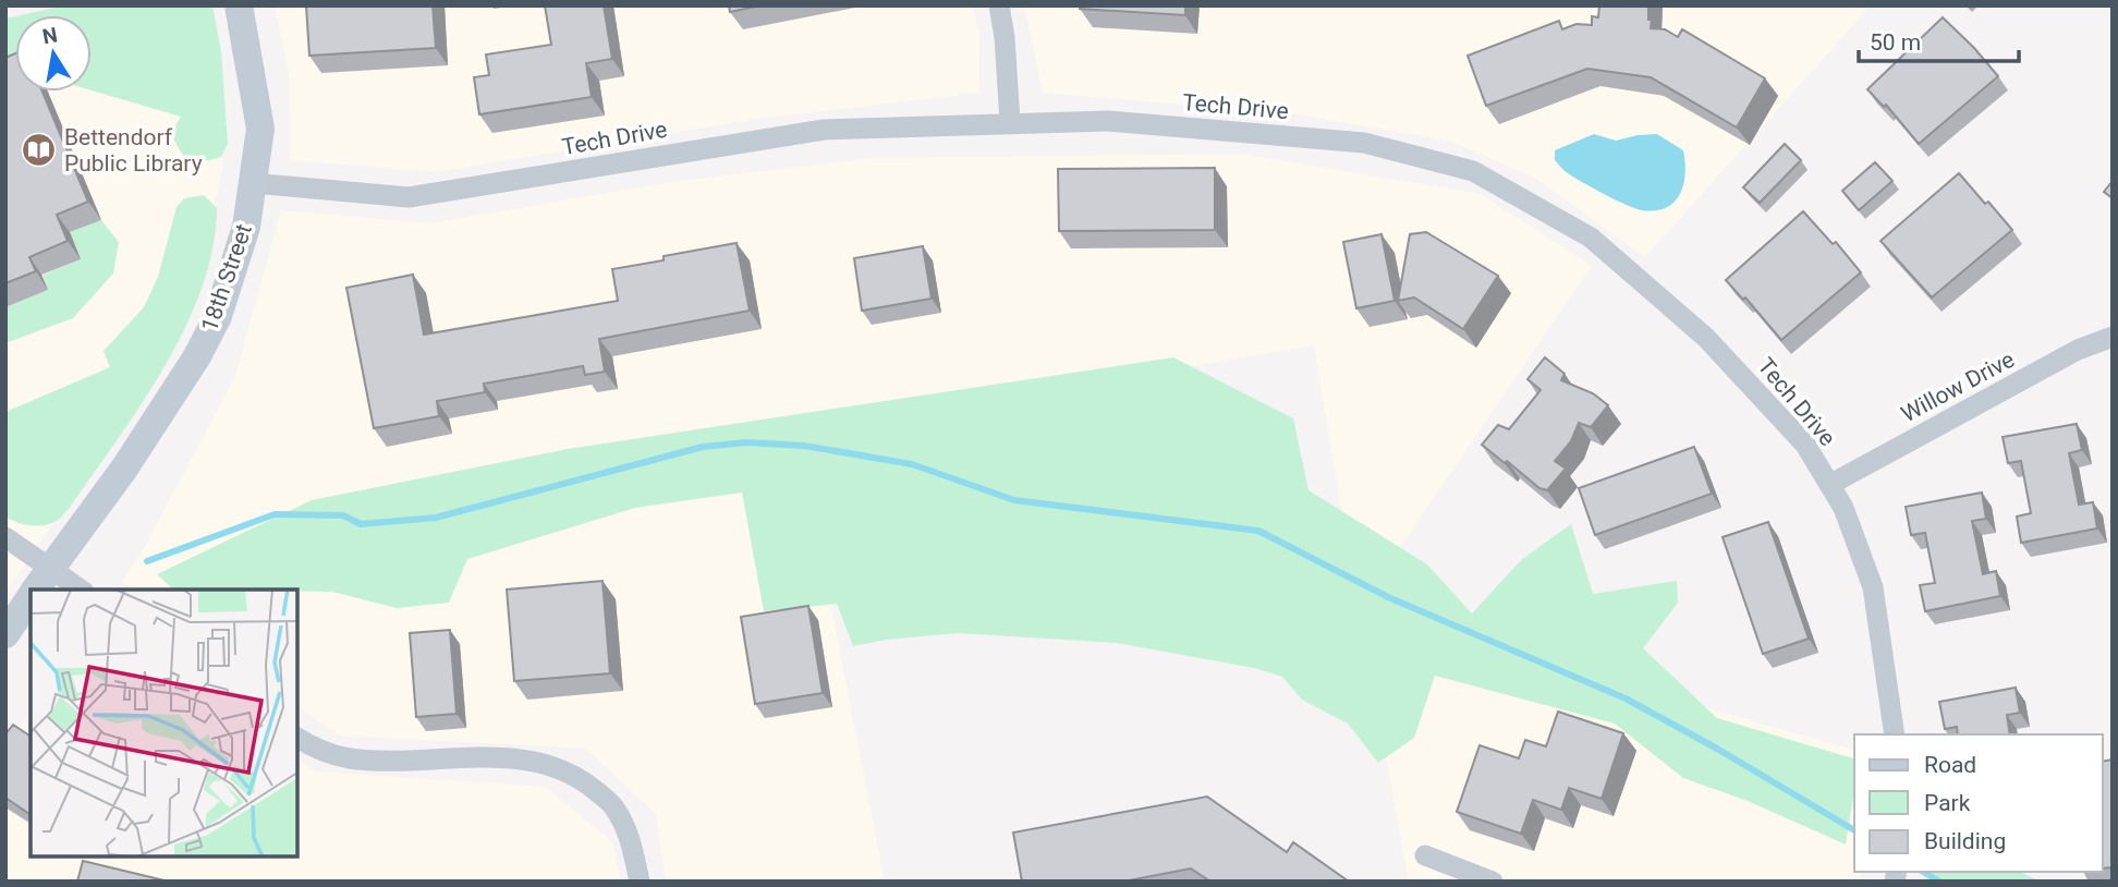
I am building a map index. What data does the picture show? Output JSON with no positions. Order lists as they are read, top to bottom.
{
  "streets": {
    "street": ["Tech Drive", "18th Street", "Willow Drive"]
  },
  "crossings": [
    ["Tech Drive", "18th Street"],
    ["Tech Drive", "Willow Drive"]
  ],
  "places": {
    "library": ["Bettendorf Public Library"]
  },
  "legend": ["Road", "Park", "Building"],
  "scale_bar": "50 m",
  "north": "top"
}
